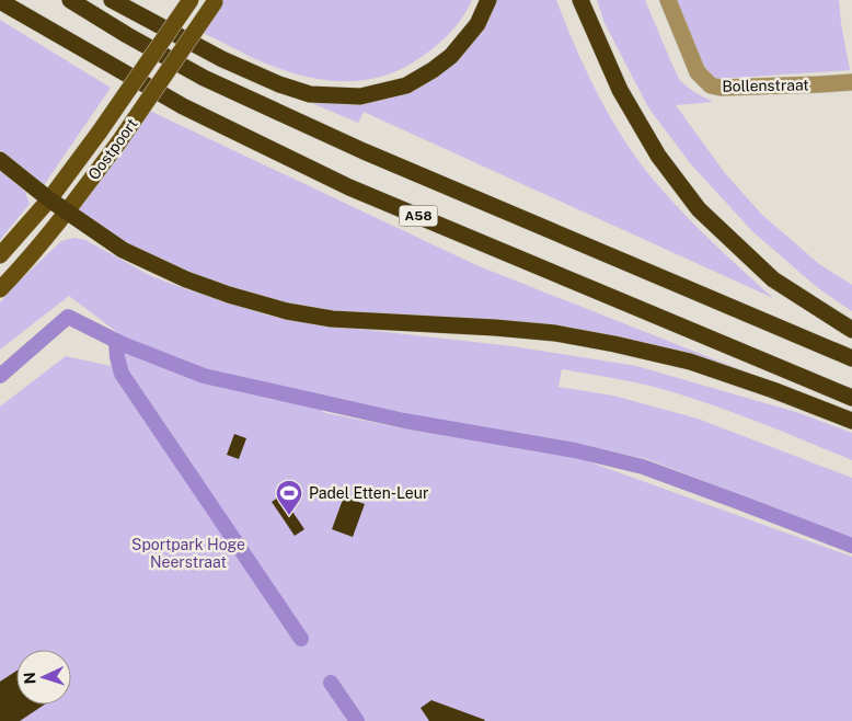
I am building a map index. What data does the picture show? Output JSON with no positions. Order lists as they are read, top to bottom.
{
  "streets": {
    "highway": ["A58"],
    "main road": ["Oostpoort"],
    "street": ["Bollenstraat"]
  },
  "parks": ["Sportpark Hoge Neerstraat"],
  "places": {
    "sports": ["Padel Etten-Leur"]
  },
  "north": "left"
}
